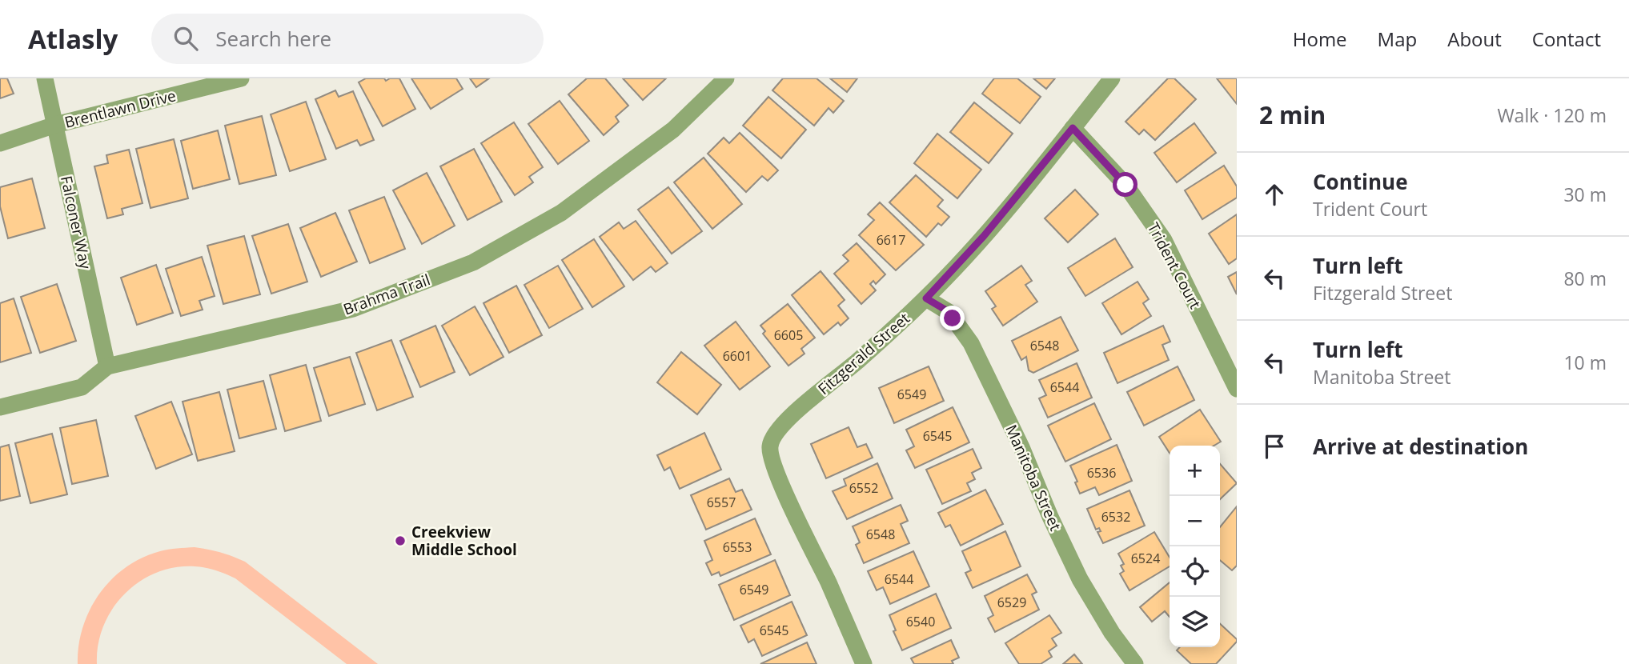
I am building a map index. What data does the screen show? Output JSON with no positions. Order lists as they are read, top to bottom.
{
  "streets": {
    "street": [
      "Brentlawn Drive",
      "Falconer Way",
      "Trident Court",
      "Brahma Trail",
      "Fitzgerald Street",
      "Manitoba Street"
    ]
  },
  "crossings": [
    ["Brentlawn Drive", "Falconer Way"],
    ["Falconer Way", "Brahma Trail"],
    ["Trident Court", "Fitzgerald Street"],
    ["Fitzgerald Street", "Manitoba Street"]
  ],
  "places": ["Creekview Middle School"],
  "house_numbers": [
    "6617",
    "6605",
    "6548",
    "6601",
    "6544",
    "6549",
    "6545",
    "6536",
    "6552",
    "6557",
    "6532",
    "6548",
    "6553",
    "6524",
    "6544",
    "6549",
    "6529",
    "6540",
    "6545"
  ],
  "page": {
    "header": "Atlasly",
    "search": "Search here",
    "nav": [
      "Home",
      "Map",
      "About",
      "Contact"
    ],
    "heading": ["2 min", "Walk · 120 m"],
    "list": [
      ["Continue", "Trident Court", "30 m"],
      ["Turn left", "Fitzgerald Street", "80 m"],
      ["Turn left", "Manitoba Street", "10 m"],
      "Arrive at destination"
    ],
    "map_buttons": ["+", "−"]
  }
}
